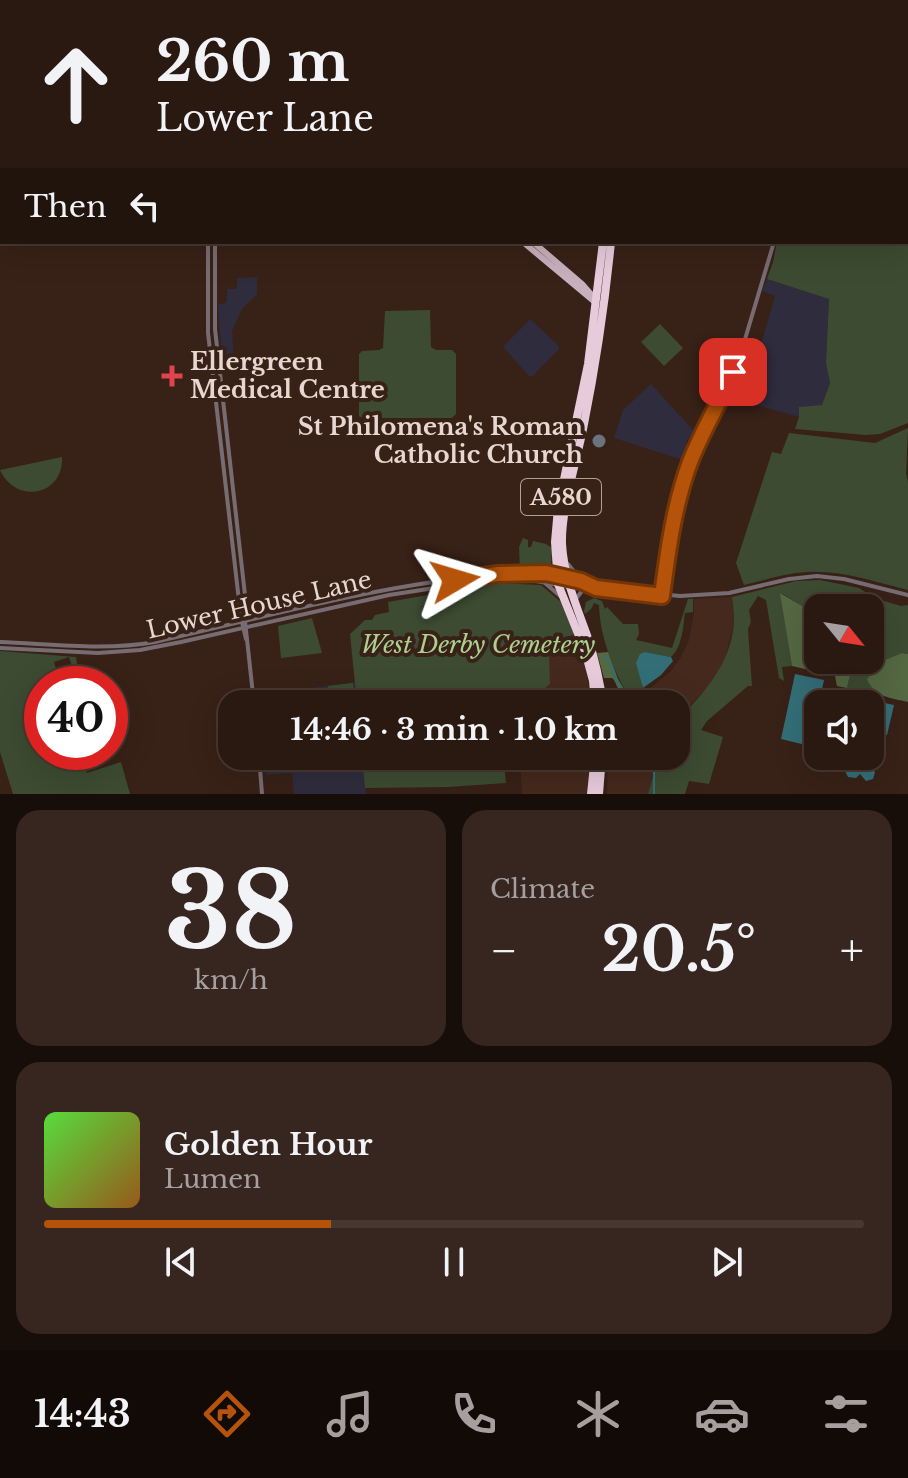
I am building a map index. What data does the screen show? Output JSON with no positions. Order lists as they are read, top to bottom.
{
  "streets": {
    "highway": ["A580"],
    "street": ["Lower House Lane"]
  },
  "crossings": [
    ["A580", "Lower House Lane"]
  ],
  "parks": ["West Derby Cemetery"],
  "places": {
    "health": ["Ellergreen Medical Centre"],
    "other": ["St Philomena's Roman Catholic Church"]
  },
  "north": "bottom right",
  "page": {
    "turn": ["260 m", "Lower Lane"],
    "then": "Then",
    "limit": "40",
    "trip": "14:46 · 3 min · 1.0 km",
    "tile": [
      ["38", "km/h"],
      "Climate"
    ],
    "heat": ["−", "20.5°", "+"],
    "song": ["Golden Hour", "Lumen"],
    "tabs": "14:43"
  }
}
